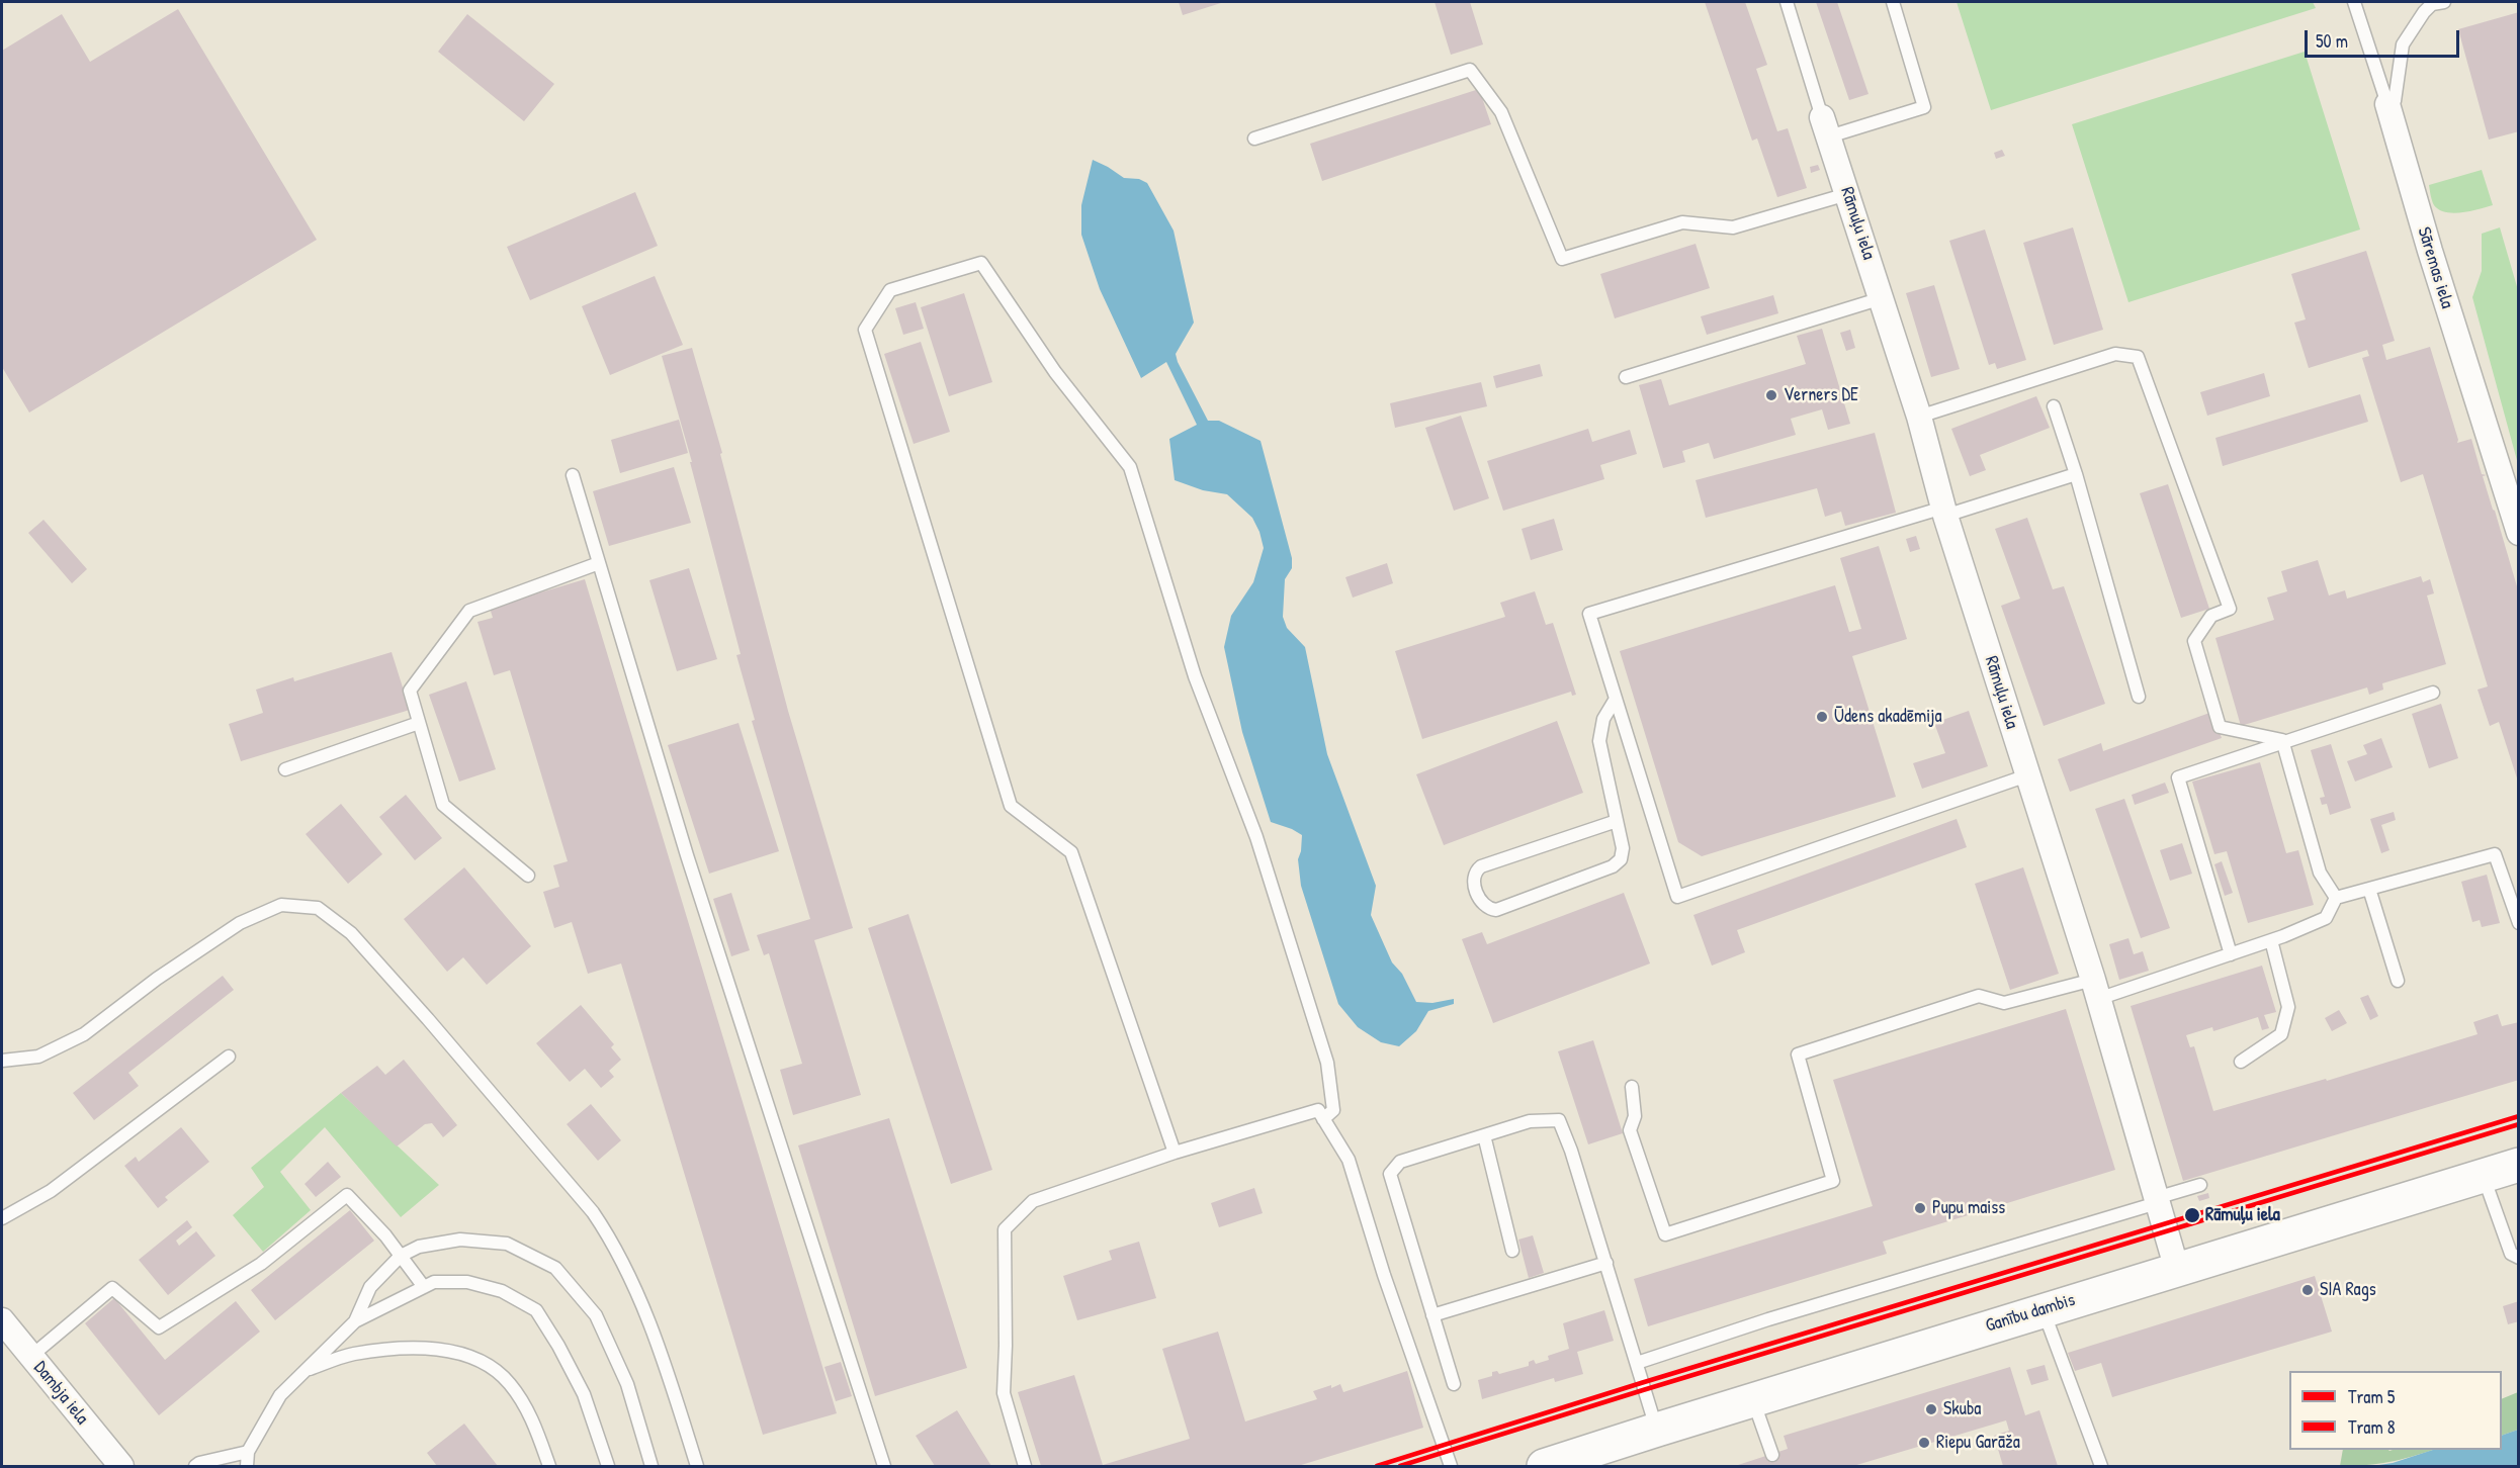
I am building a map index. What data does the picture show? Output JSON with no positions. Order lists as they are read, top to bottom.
{
  "streets": {
    "main road": ["Ganību dambis"],
    "street": ["Rāmuļu iela", "Sāremas iela", "Dambja iela"]
  },
  "crossings": [
    ["Rāmuļu iela", "Ganību dambis"]
  ],
  "places": [
    "Verners DE",
    "Ūdens akadēmija",
    "Pupu maiss",
    "Rāmuļu iela",
    "SIA Rags",
    "Skuba",
    "Riepu Garāža"
  ],
  "lines": ["tram line 5", "tram line 8"],
  "legend": ["Tram 5", "Tram 8"],
  "scale_bar": "50 m"
}
